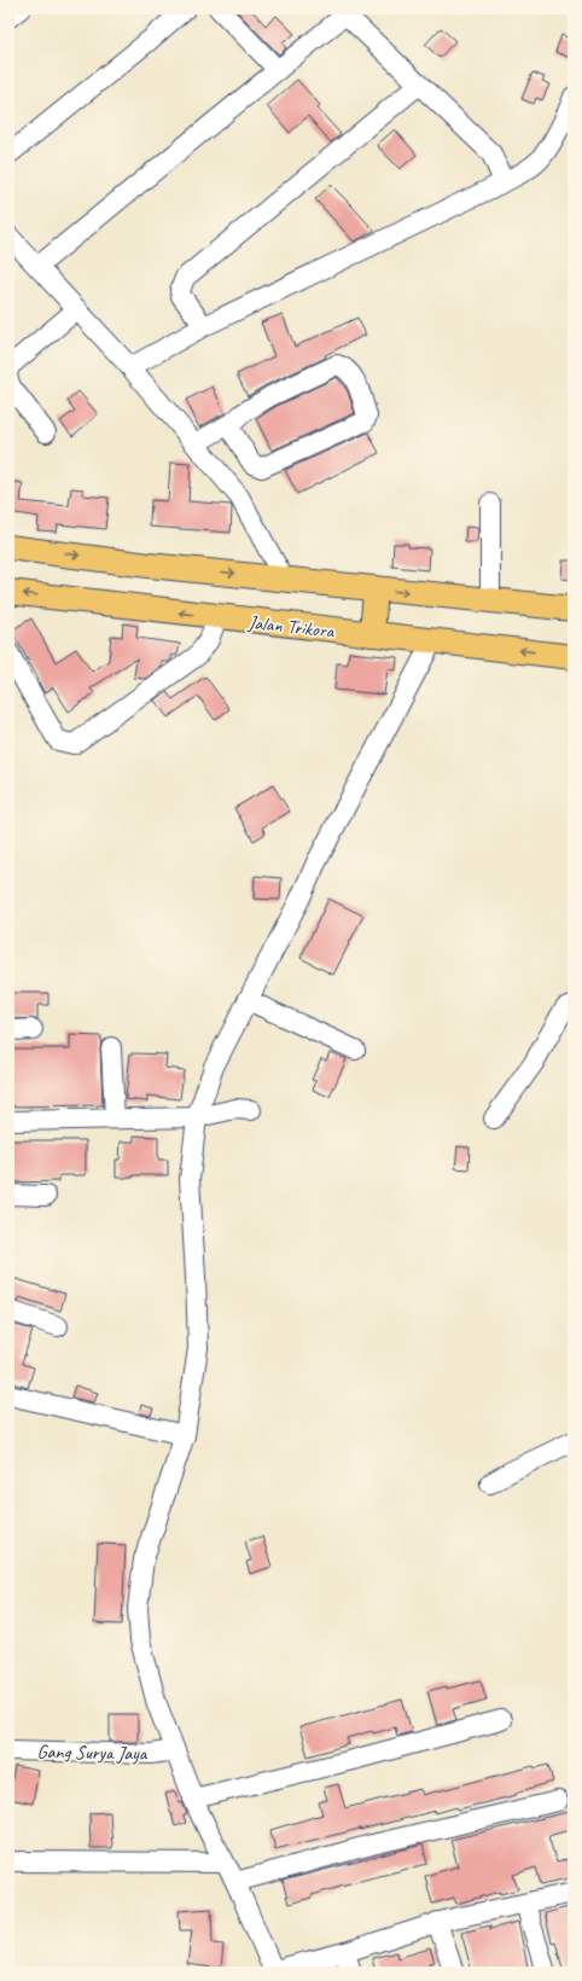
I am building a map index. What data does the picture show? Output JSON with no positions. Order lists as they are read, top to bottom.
{
  "streets": {
    "main road": ["Jalan Trikora"],
    "street": ["Gang Surya Jaya"]
  }
}
